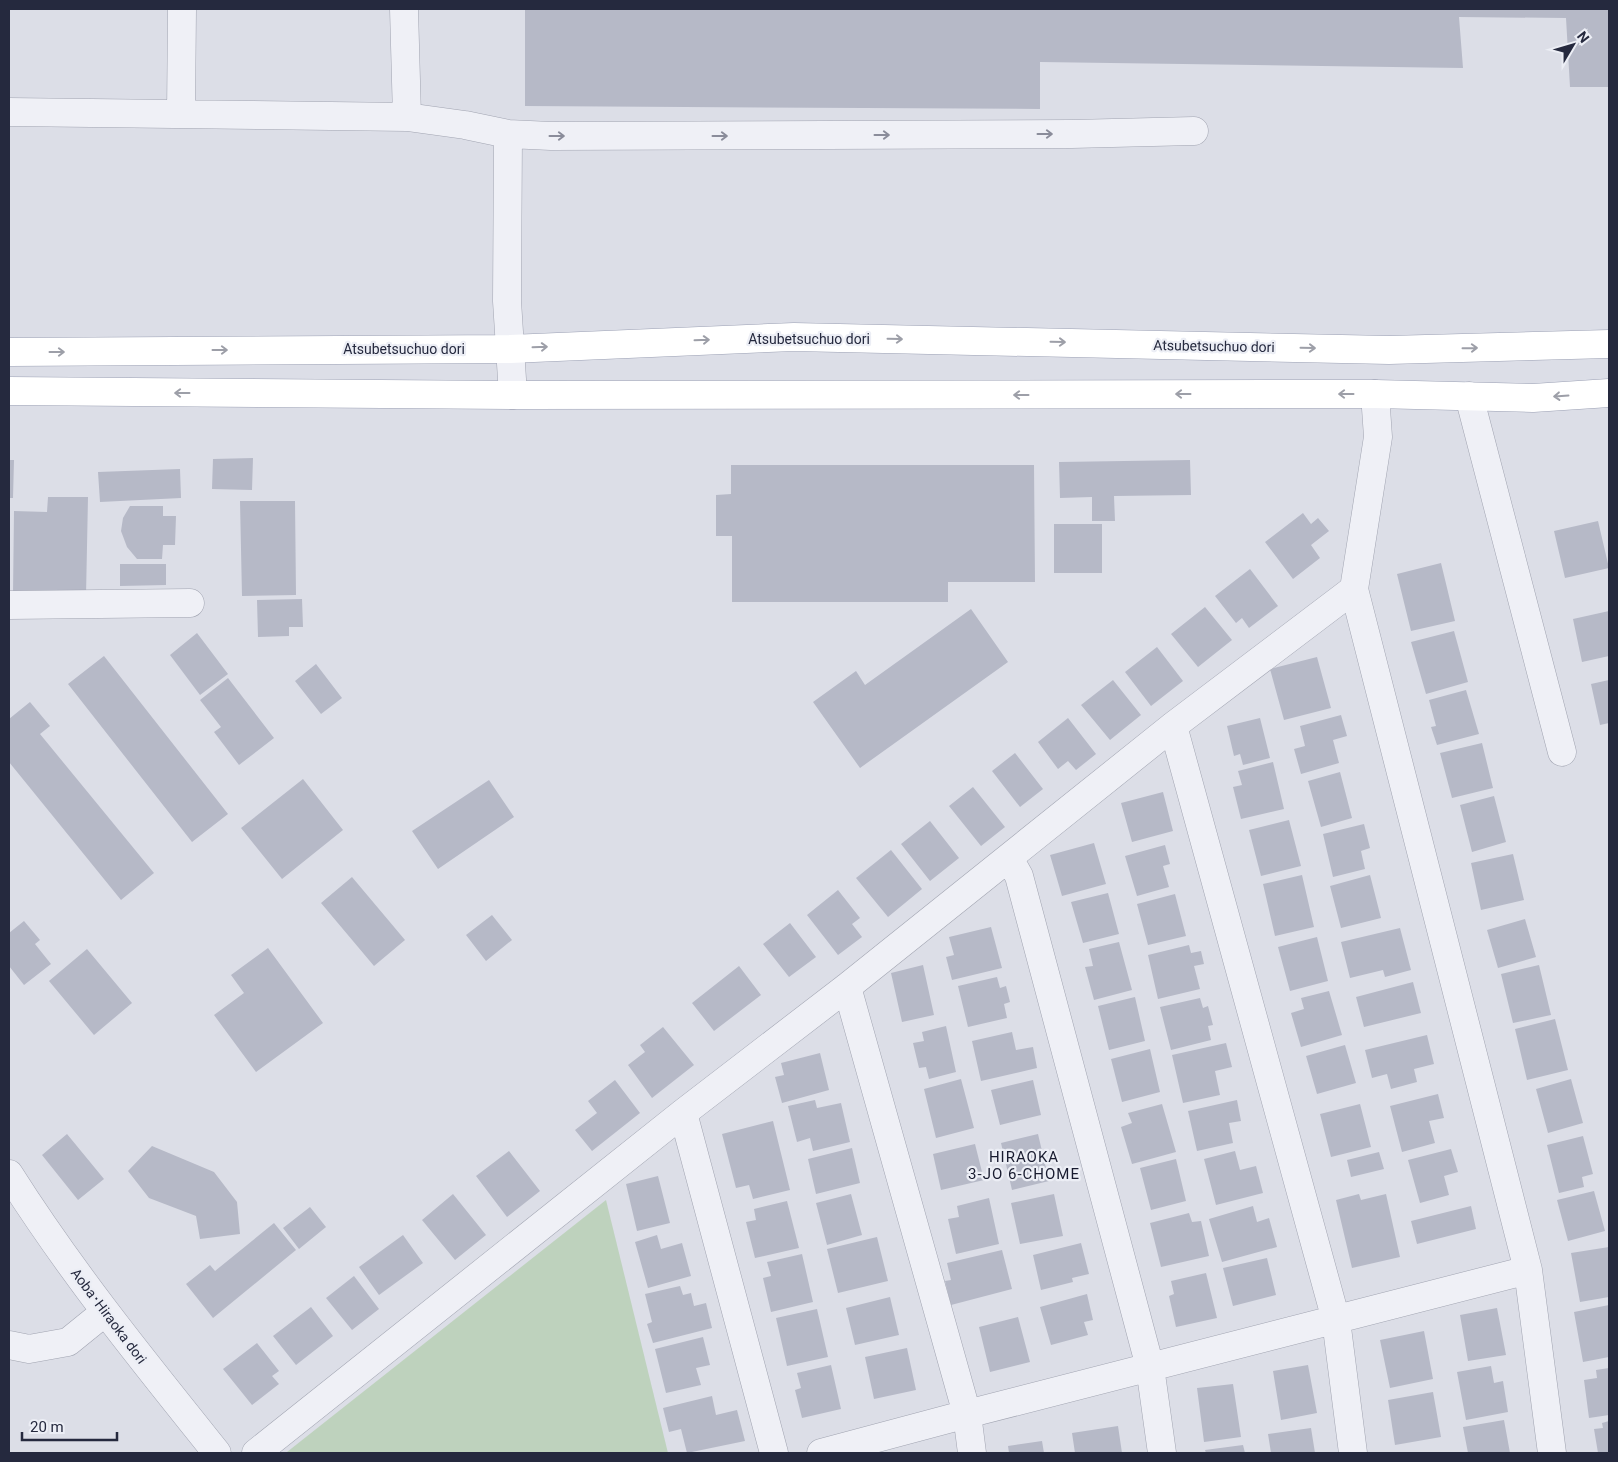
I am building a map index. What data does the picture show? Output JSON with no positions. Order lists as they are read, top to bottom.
{
  "streets": {
    "main road": ["Atsubetsuchuo dori"],
    "street": ["Aoba･Hiraoka dori"]
  },
  "districts": ["HIRAOKA 3-JO 6-CHOME"],
  "scale_bar": "20 m",
  "north": "top right"
}
